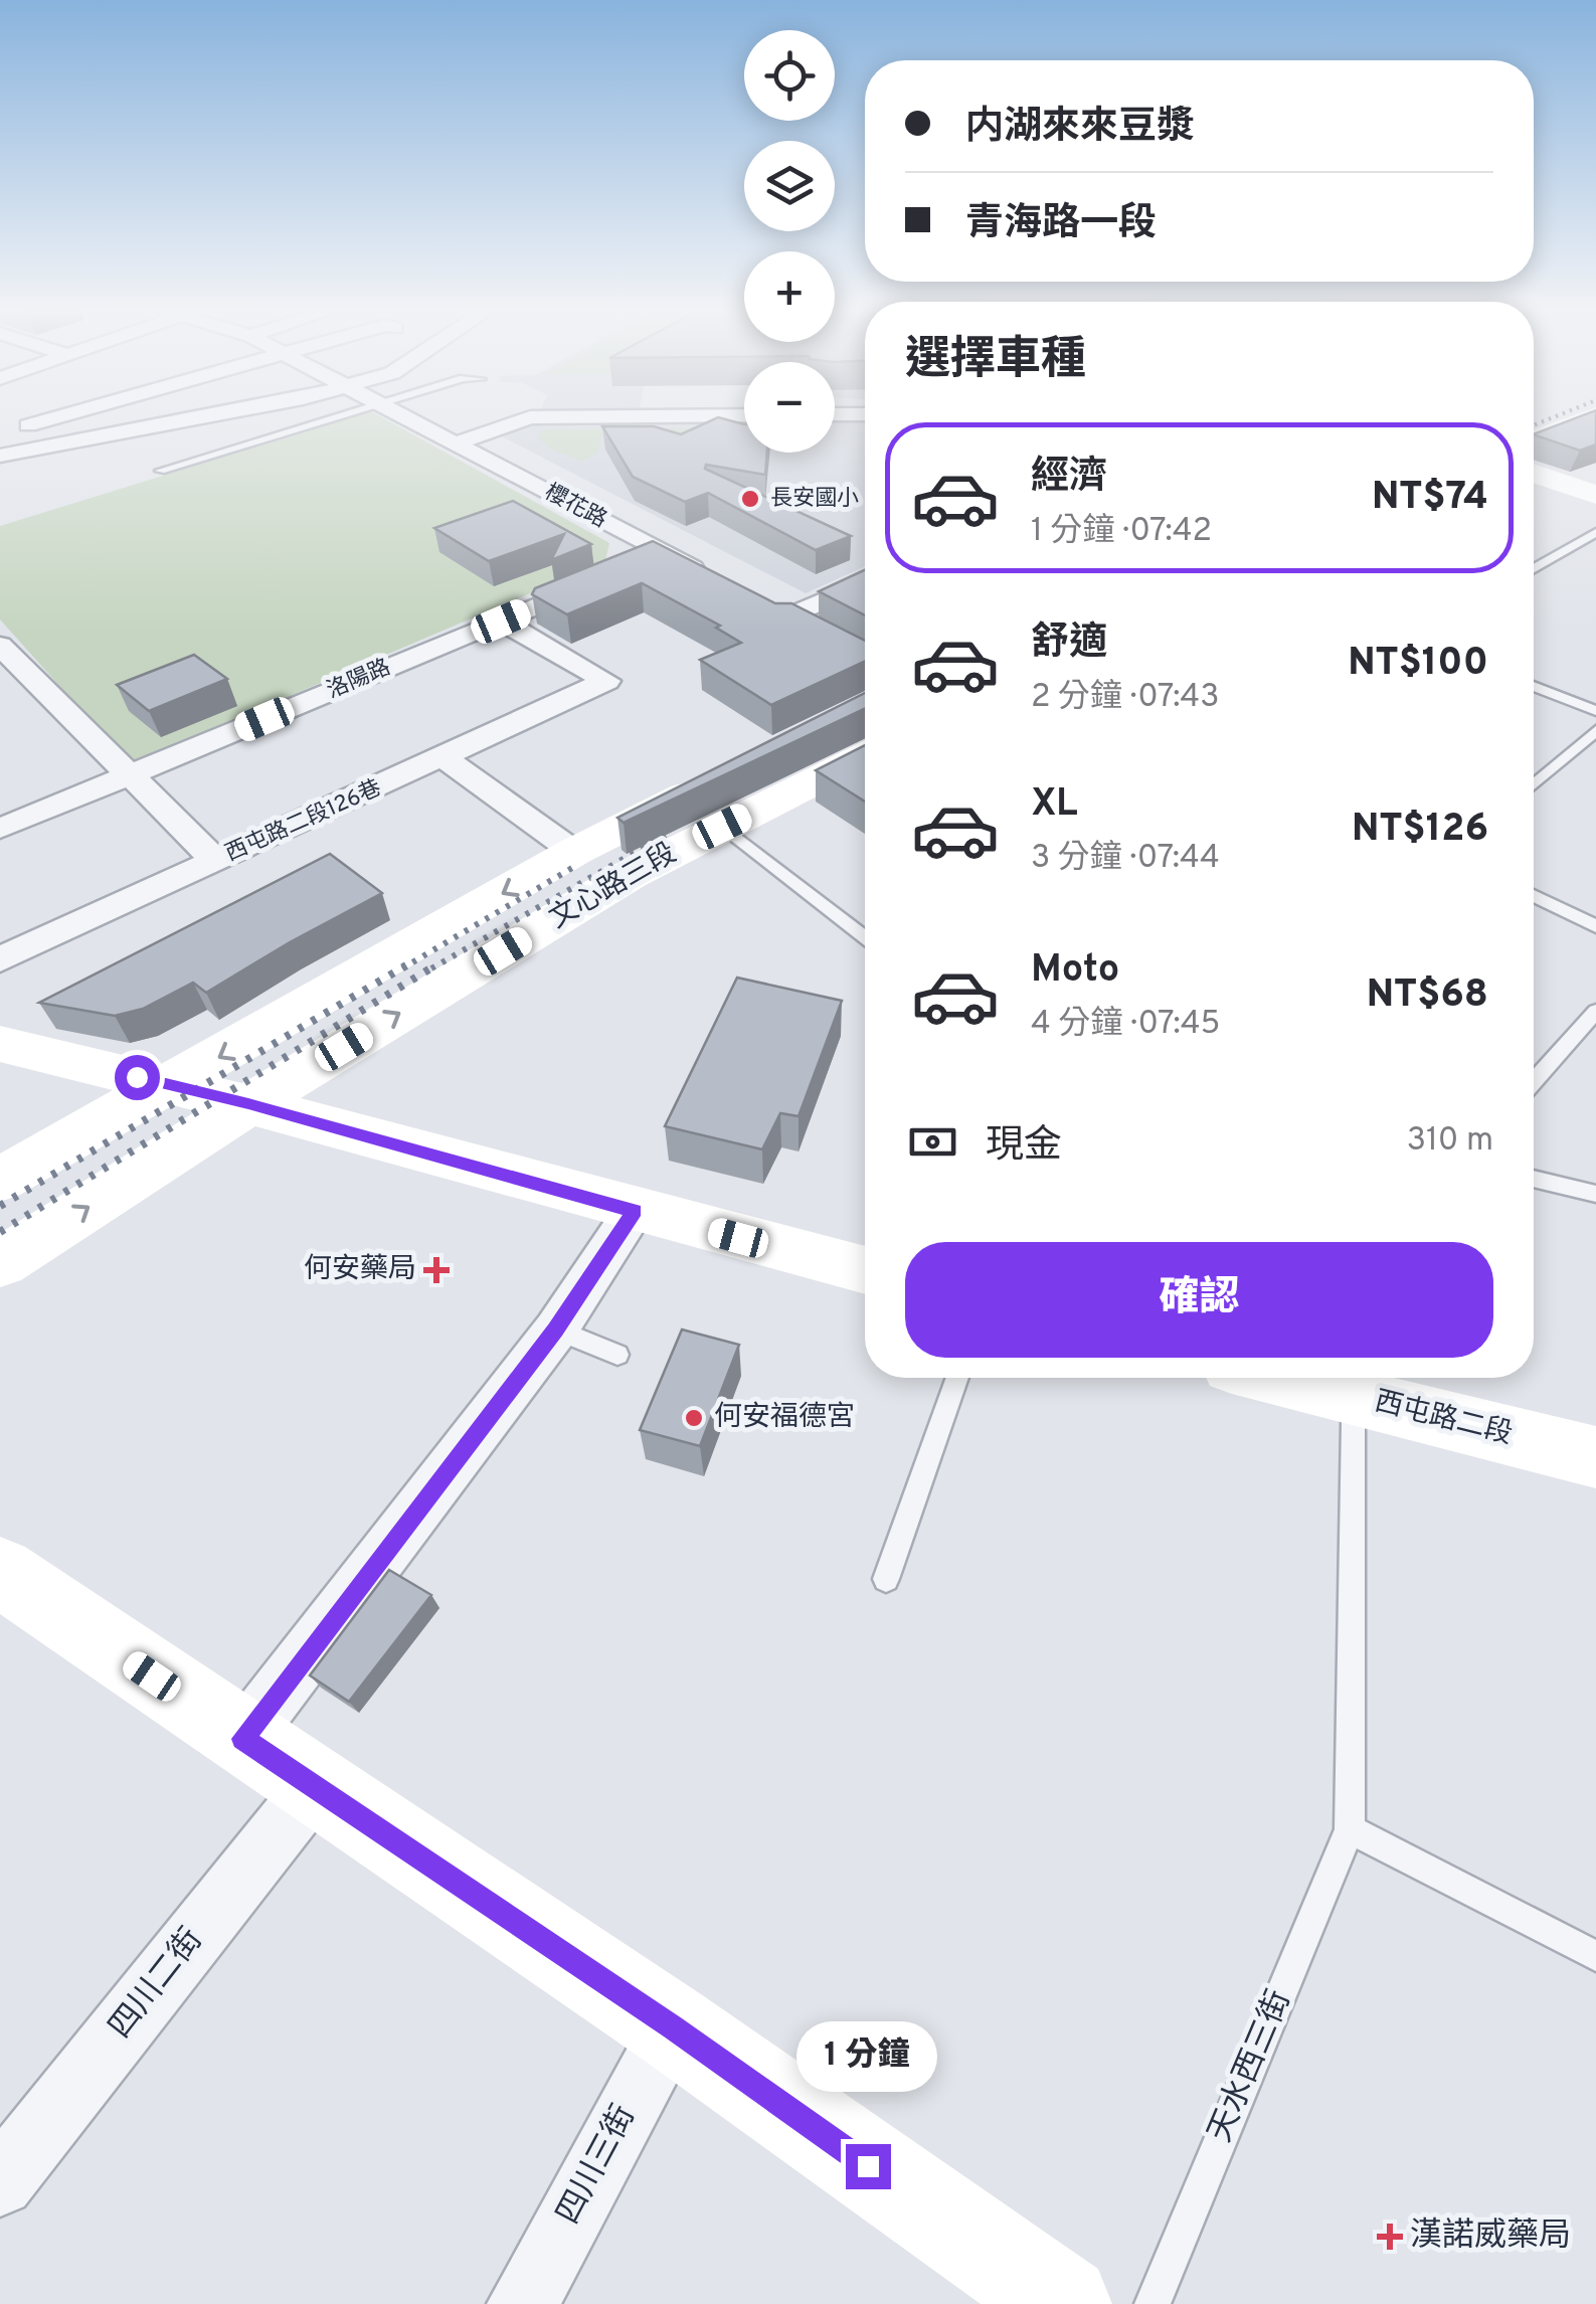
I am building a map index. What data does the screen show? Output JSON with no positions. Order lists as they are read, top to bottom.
{
  "streets": {
    "main road": ["文心路三段", "西屯路二段"],
    "street": [
      "櫻花路",
      "洛陽路",
      "西屯路二段126巷",
      "四川二街",
      "四川三街"
    ],
    "lane": ["天水西三街"]
  },
  "crossings": [
    ["櫻花路", "洛陽路"],
    ["洛陽路", "西屯路二段126巷"],
    ["西屯路二段", "天水西三街"]
  ],
  "places": {
    "other": ["長安國小", "何安福德宮"],
    "health": ["何安藥局", "漢諾威藥局"]
  },
  "page": {
    "map_buttons": ["+", "−"],
    "banner": ["内湖來來豆漿", "青海路一段"],
    "heading": "選擇車種",
    "list": [
      {
        "name": "經濟",
        "note": "1 分鐘 · 07:42",
        "value": "NT$74"
      },
      {
        "name": "舒適",
        "note": "2 分鐘 · 07:43",
        "value": "NT$100"
      },
      {
        "name": "XL",
        "note": "3 分鐘 · 07:44",
        "value": "NT$126"
      },
      {
        "name": "Moto",
        "note": "4 分鐘 · 07:45",
        "value": "NT$68"
      }
    ],
    "pay": ["現金", "310 m"],
    "buttons": "確認",
    "bubble": "1 分鐘"
  }
}
